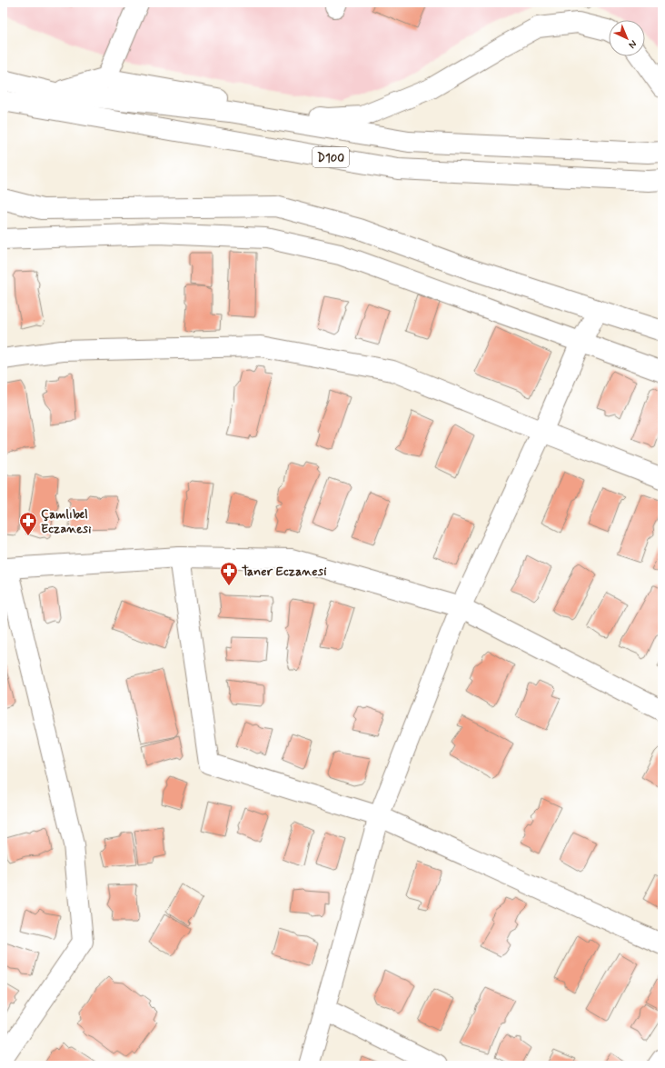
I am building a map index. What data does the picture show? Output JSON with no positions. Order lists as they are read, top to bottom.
{
  "streets": {
    "main road": ["D100"]
  },
  "places": {
    "pharmacy": ["Çamlıbel Eczanesi", "Taner Eczanesi"]
  },
  "north": "bottom right"
}
